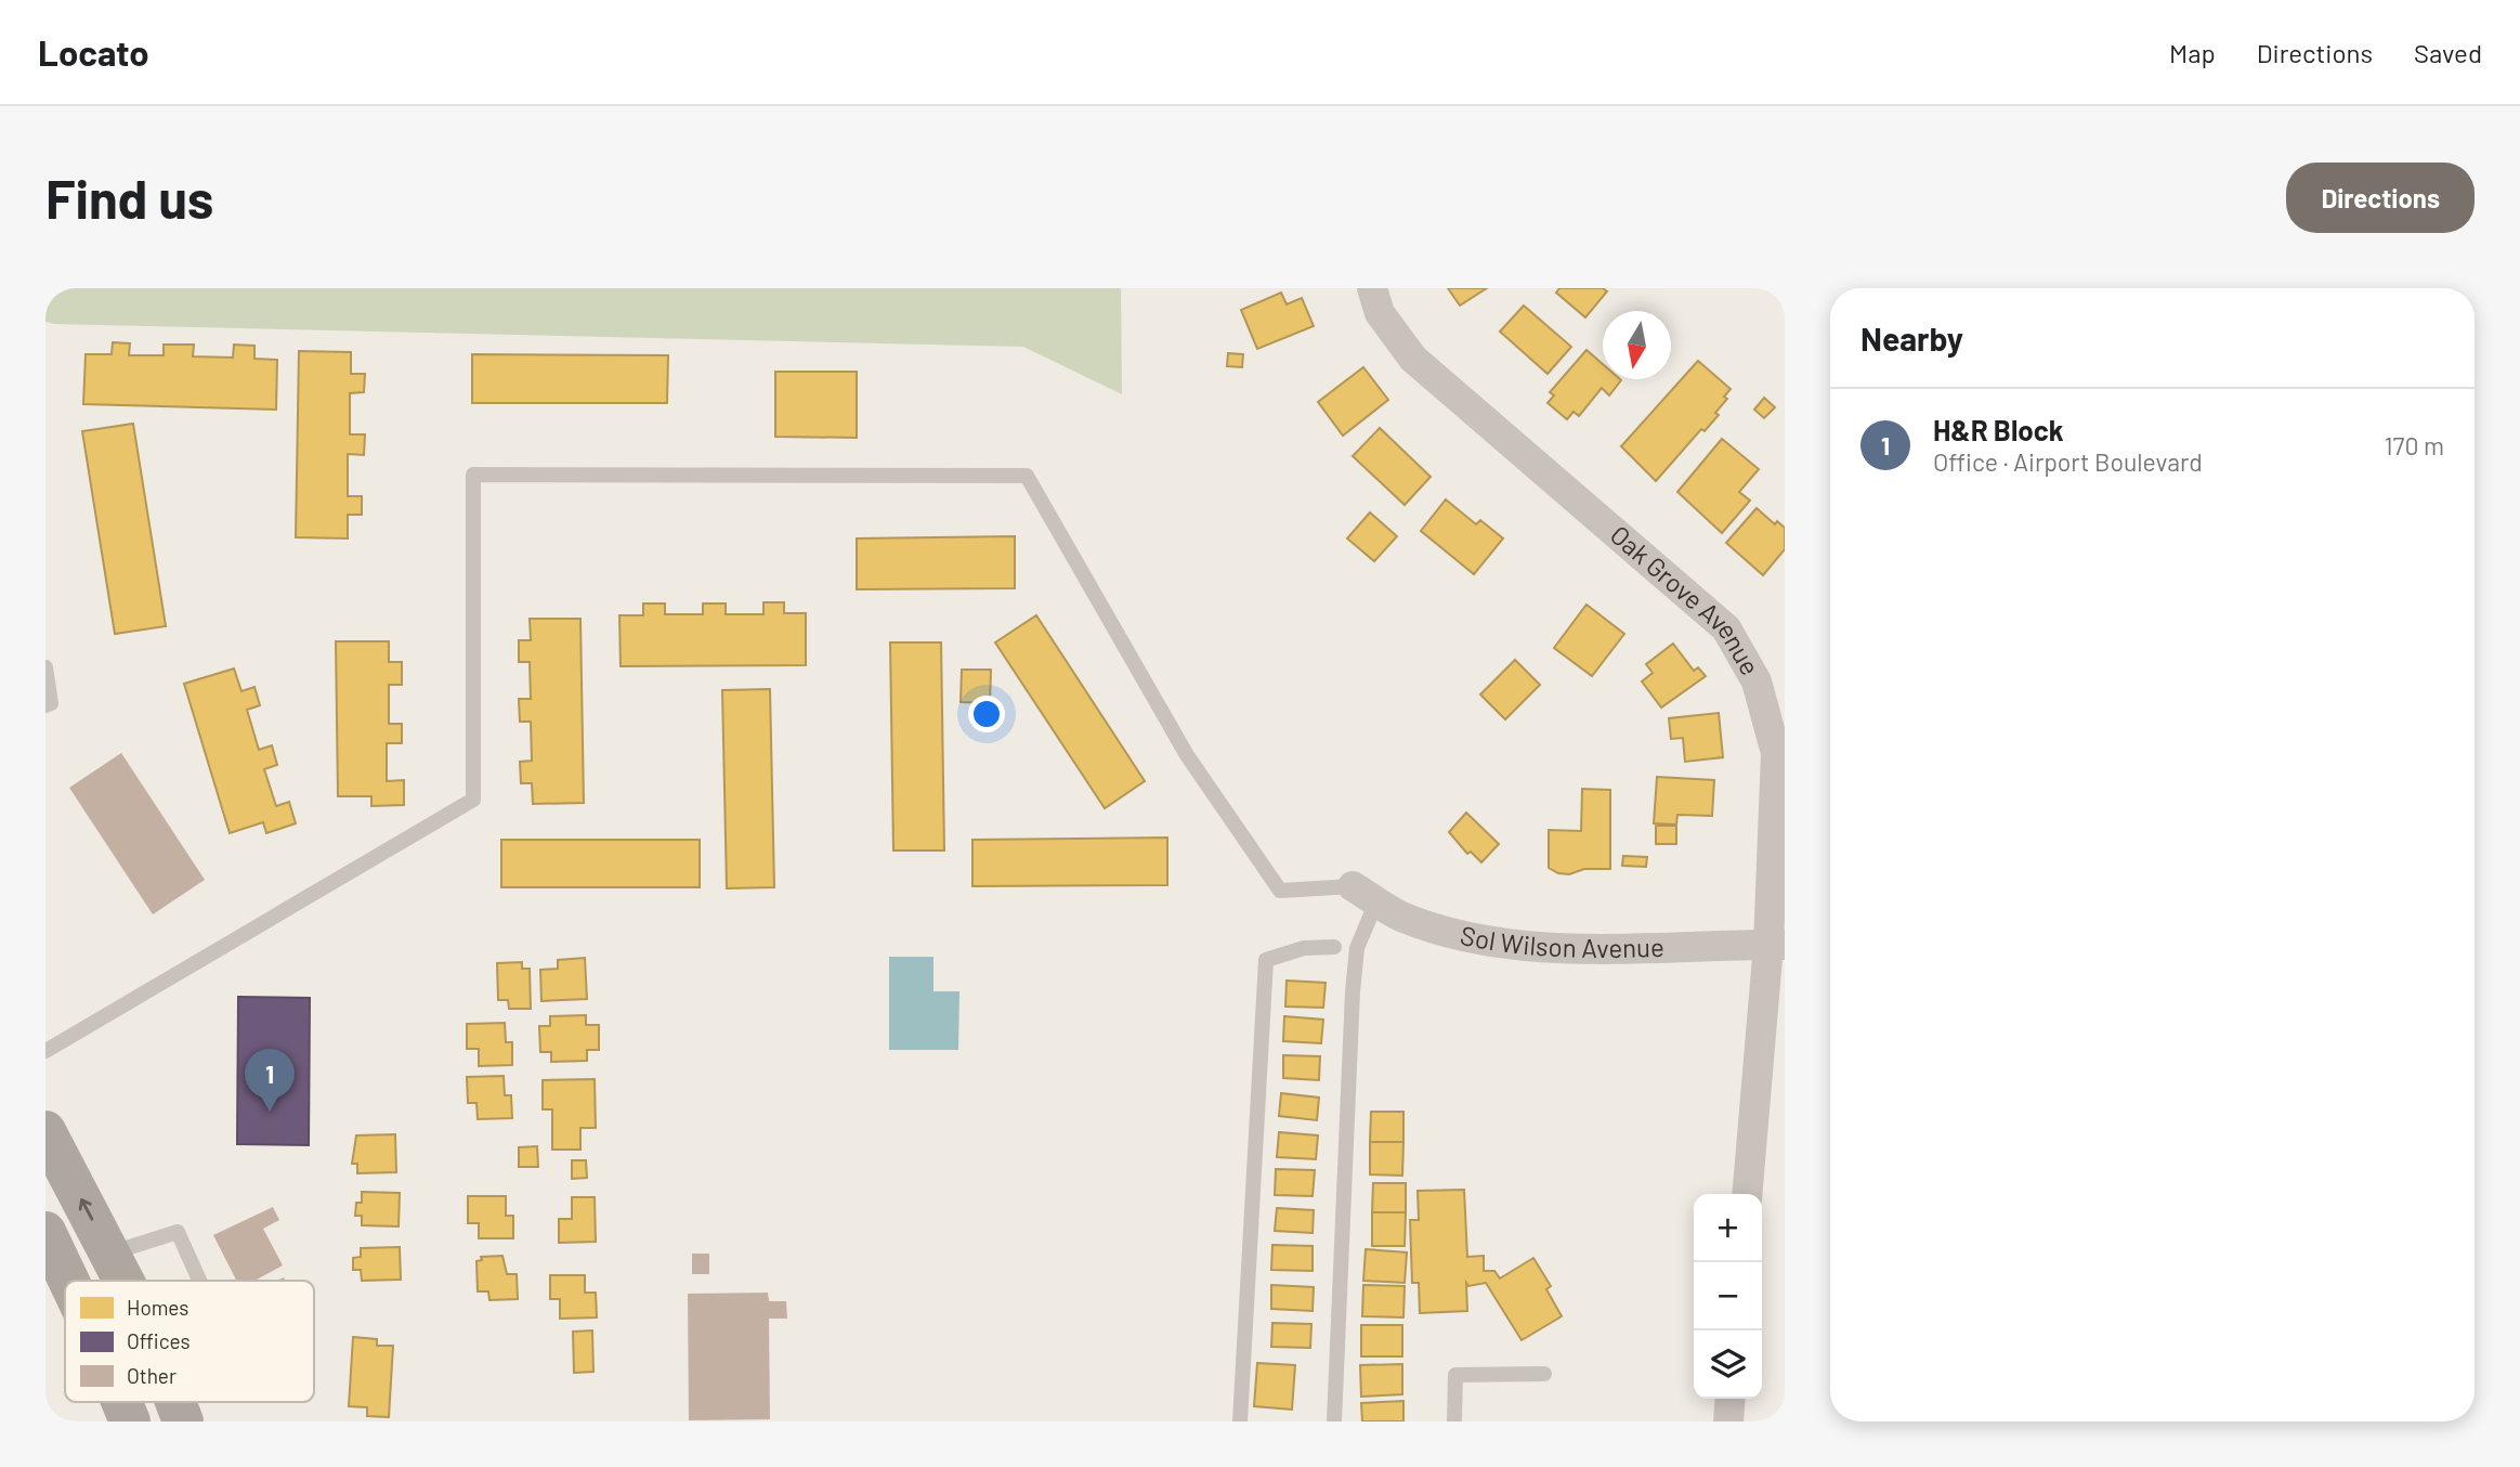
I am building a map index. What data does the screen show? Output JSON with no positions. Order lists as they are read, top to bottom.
{
  "streets": {
    "street": ["Oak Grove Avenue", "Sol Wilson Avenue"]
  },
  "crossings": [
    ["Oak Grove Avenue", "Sol Wilson Avenue"]
  ],
  "legend": ["Homes", "Offices", "Other"],
  "north": "bottom",
  "page": {
    "header": "Locato",
    "nav": ["Map", "Directions", "Saved"],
    "buttons": "Directions",
    "title": "Find us",
    "heading": "Nearby",
    "list": [
      {
        "mark": "1",
        "name": "H&R Block",
        "note": "Office · Airport Boulevard",
        "value": "170 m"
      }
    ],
    "pins": "1",
    "map_buttons": ["+", "−"]
  }
}
